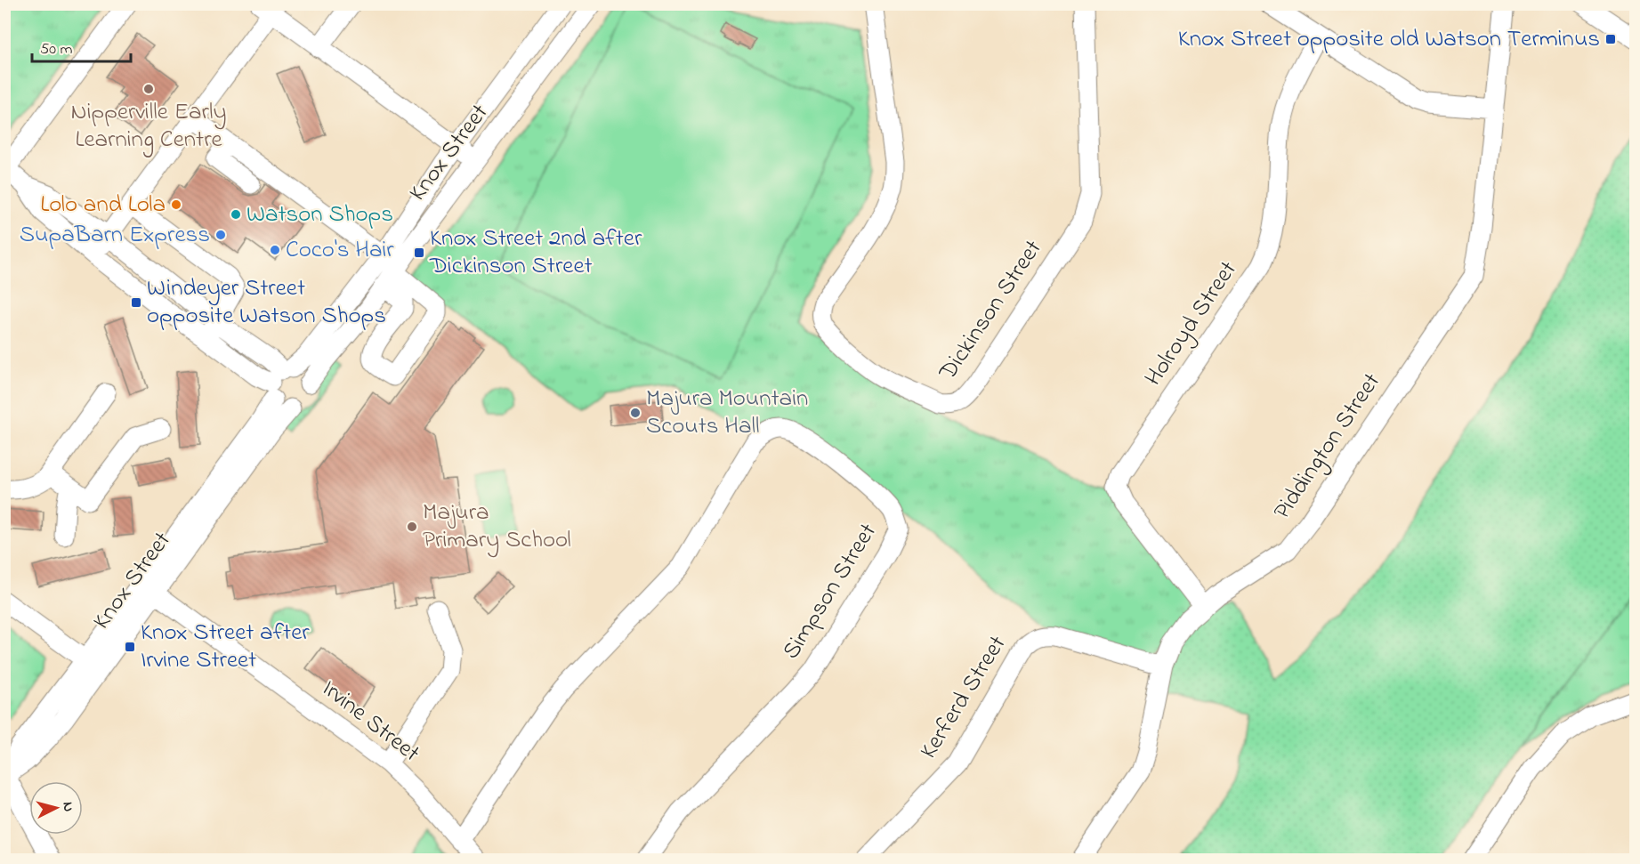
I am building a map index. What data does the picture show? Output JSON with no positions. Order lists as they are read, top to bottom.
{
  "streets": {
    "street": [
      "Knox Street",
      "Dickinson Street",
      "Holroyd Street",
      "Piddington Street",
      "Simpson Street",
      "Kerferd Street",
      "Irvine Street"
    ]
  },
  "crossings": [
    ["Knox Street", "Irvine Street"],
    ["Holroyd Street", "Piddington Street"],
    ["Piddington Street", "Kerferd Street"],
    ["Simpson Street", "Irvine Street"]
  ],
  "places": {
    "transit": [
      "Knox Street opposite old Watson Terminus",
      "Knox Street 2nd after Dickinson Street",
      "Windeyer Street opposite Watson Shops",
      "Knox Street after Irvine Street"
    ],
    "other": [
      "Nipperville Early Learning Centre",
      "Lolo and Lola",
      "Watson Shops",
      "SupaBarn Express",
      "Coco's Hair",
      "Majura Mountain Scouts Hall",
      "Majura Primary School"
    ]
  },
  "scale_bar": "50 m",
  "north": "right"
}
